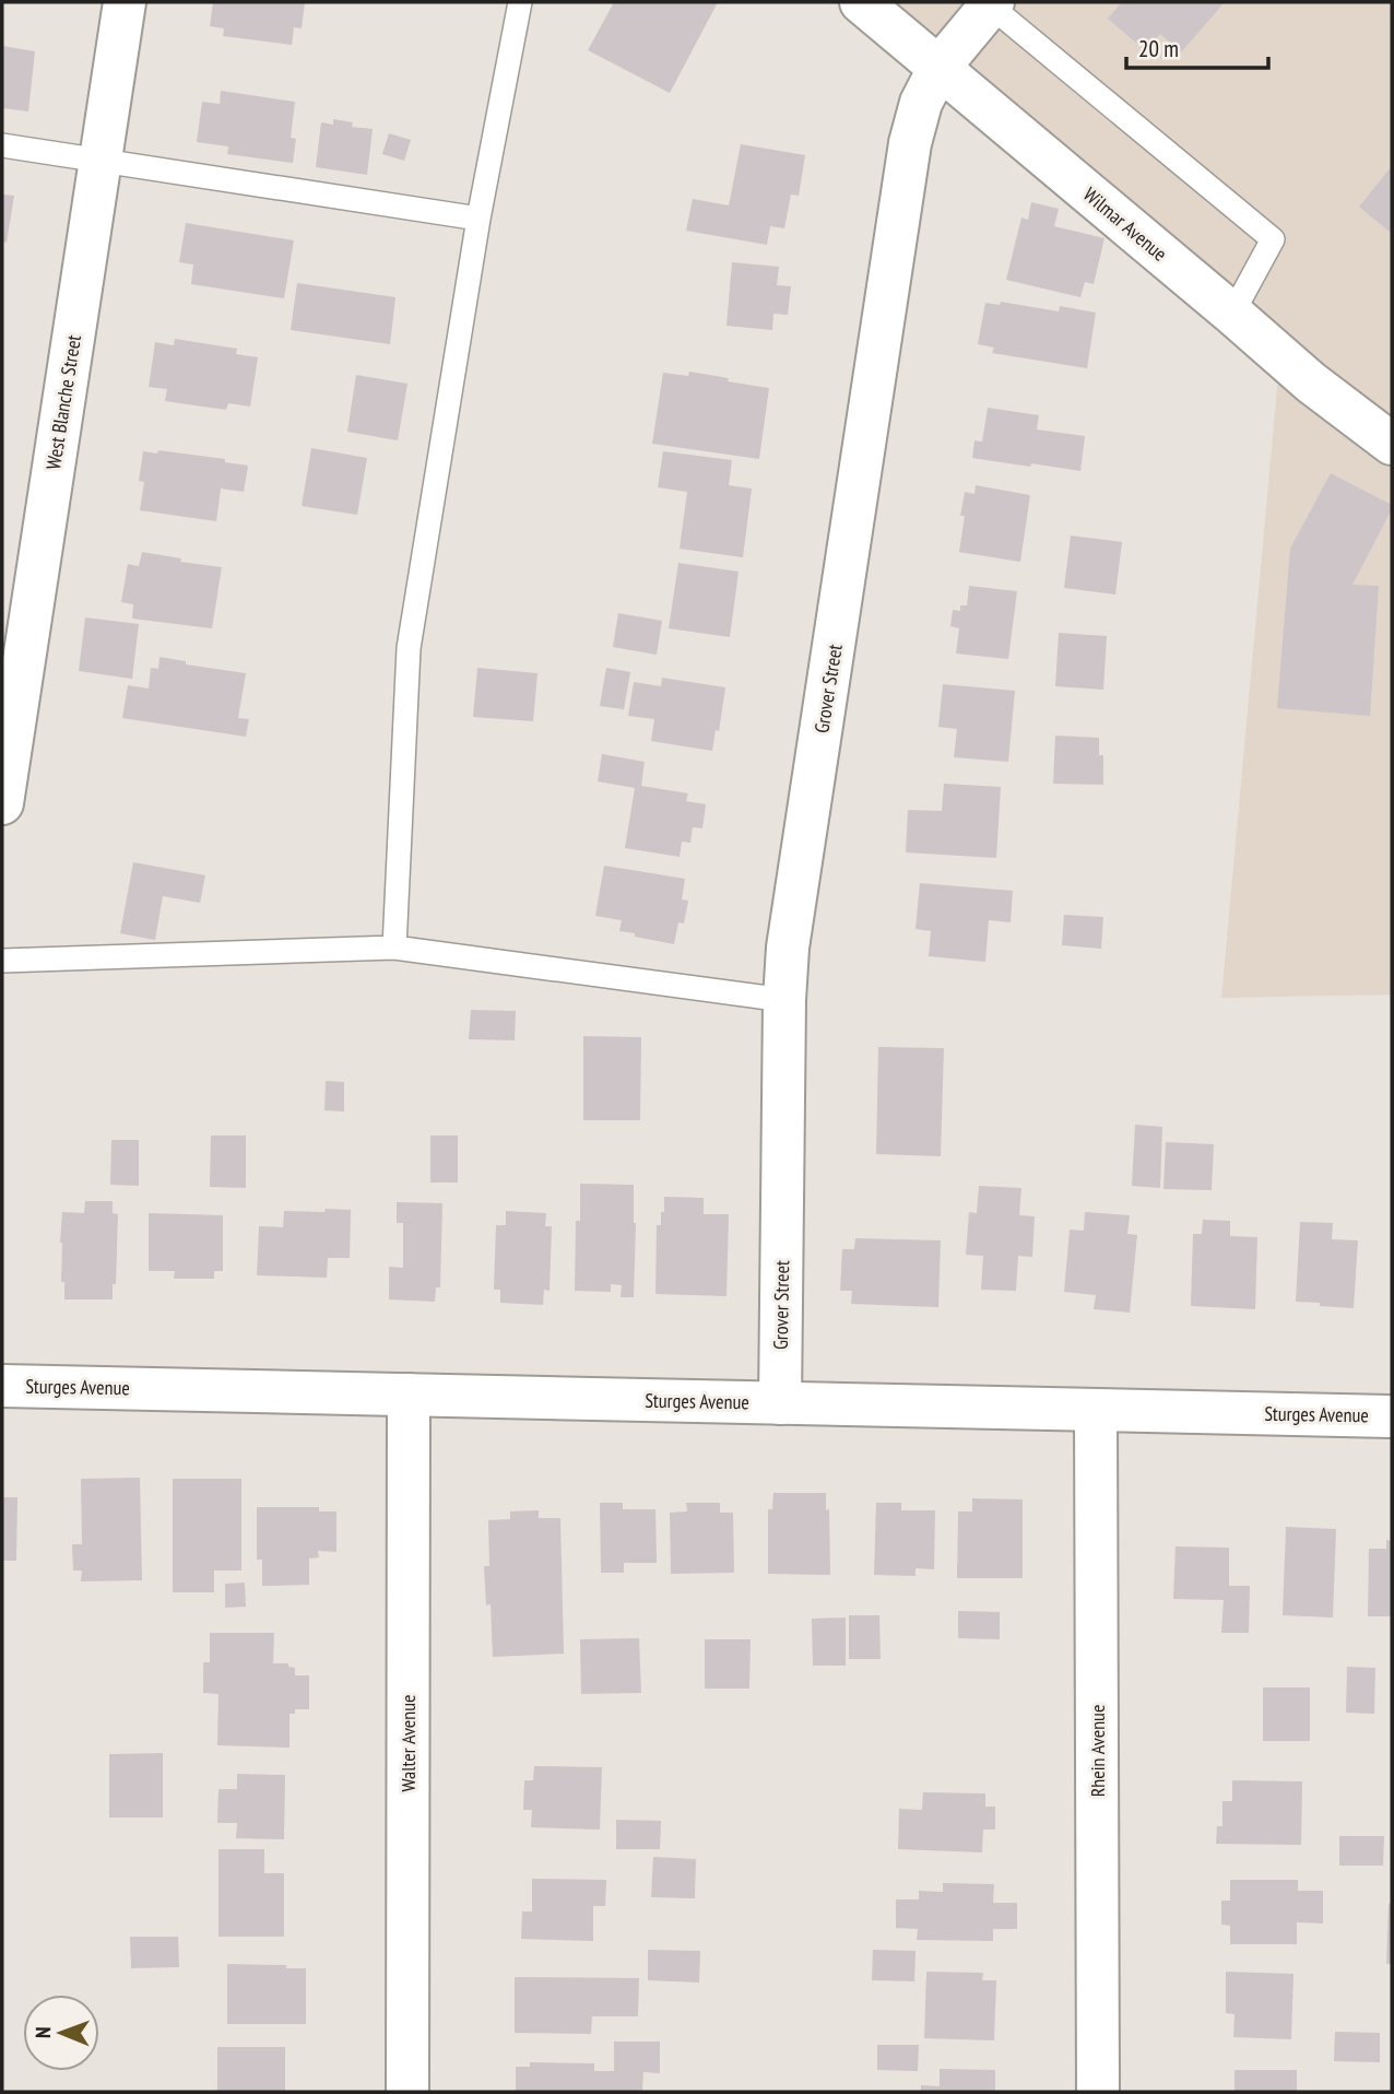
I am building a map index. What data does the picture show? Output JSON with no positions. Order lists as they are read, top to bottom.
{
  "streets": {
    "street": [
      "Wilmar Avenue",
      "West Blanche Street",
      "Grover Street",
      "Sturges Avenue",
      "Walter Avenue",
      "Rhein Avenue"
    ]
  },
  "crossings": [
    ["Wilmar Avenue", "Grover Street"],
    ["Grover Street", "Sturges Avenue"],
    ["Sturges Avenue", "Walter Avenue"],
    ["Sturges Avenue", "Rhein Avenue"]
  ],
  "scale_bar": "20 m",
  "north": "left"
}
